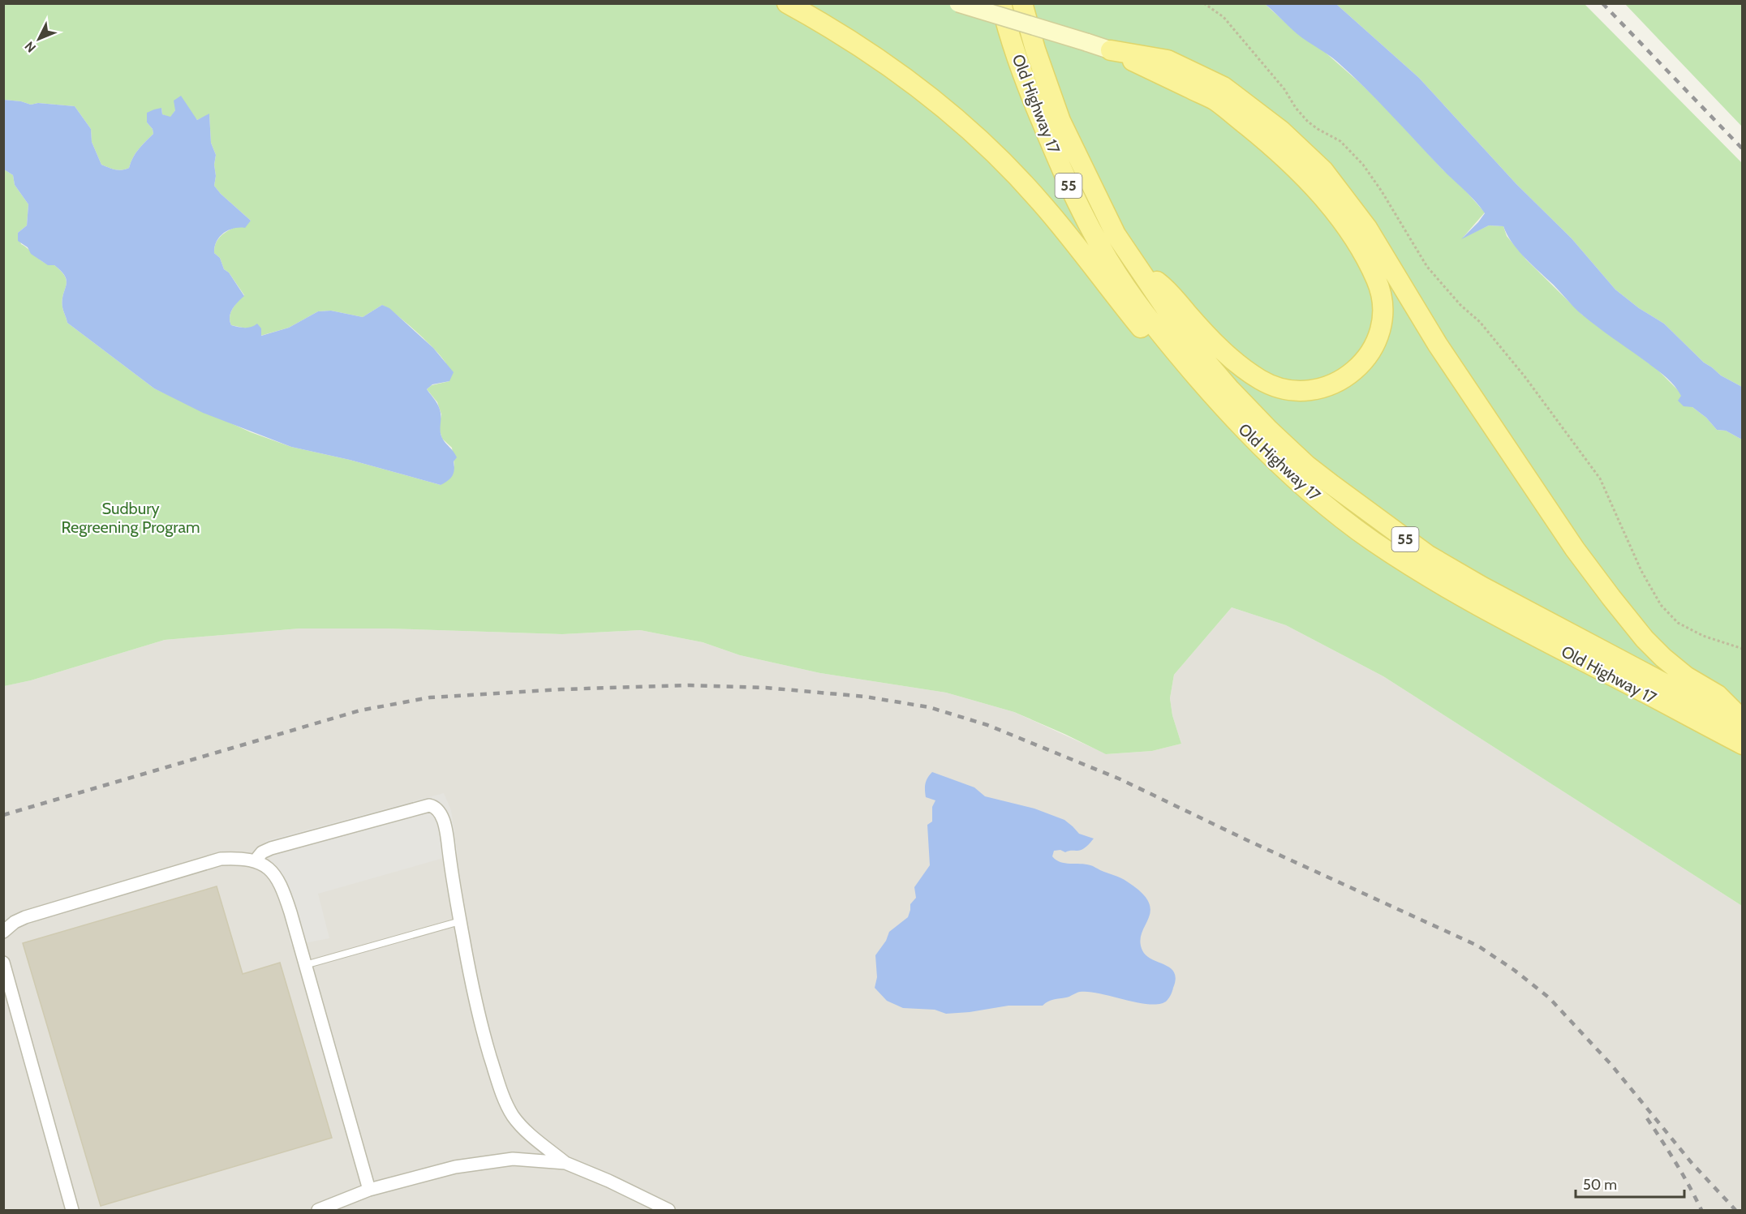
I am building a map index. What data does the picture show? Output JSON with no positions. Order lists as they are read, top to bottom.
{
  "streets": {
    "main road": ["Old Highway 17", "55"]
  },
  "parks": ["Sudbury Regreening Program"],
  "scale_bar": "50 m",
  "north": "bottom left"
}
